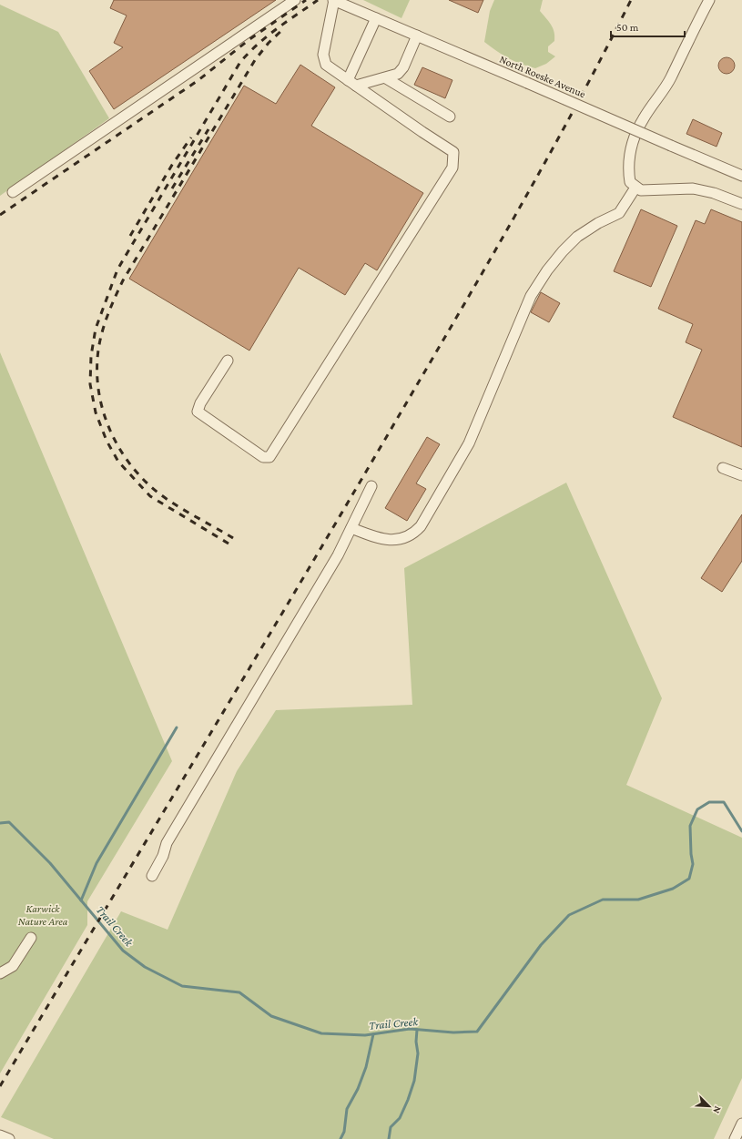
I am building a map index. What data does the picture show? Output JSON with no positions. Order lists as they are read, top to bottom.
{
  "streets": {
    "street": ["North Roeske Avenue"]
  },
  "water": ["Trail Creek"],
  "parks": ["Karwick Nature Area"],
  "scale_bar": "50 m",
  "north": "bottom right"
}
